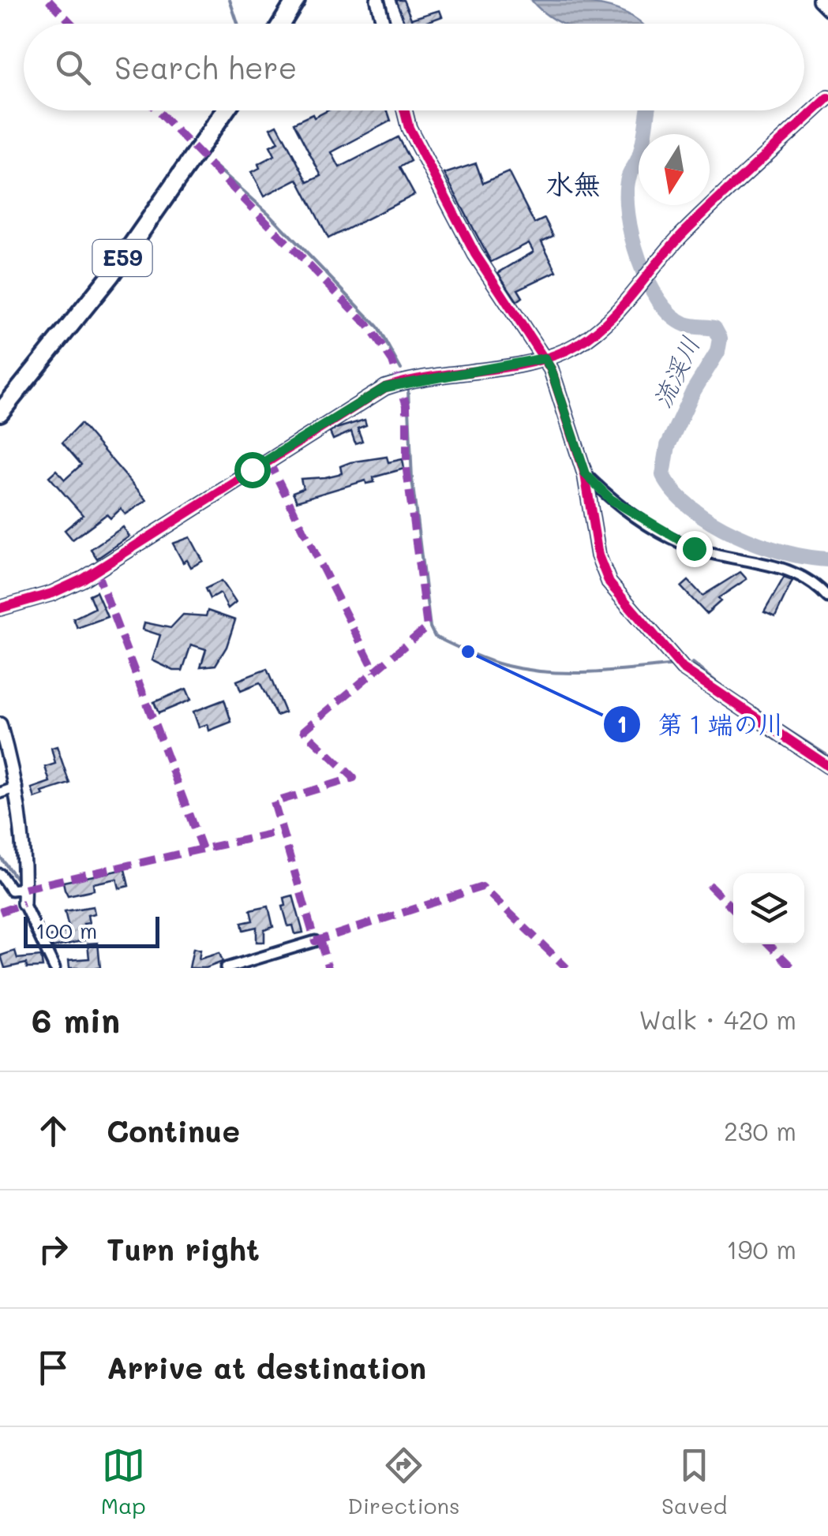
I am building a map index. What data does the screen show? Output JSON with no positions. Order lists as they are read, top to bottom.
{
  "streets": {
    "highway": ["E59"]
  },
  "districts": ["水無"],
  "water": ["流渓川"],
  "places": ["第１端の川"],
  "scale_bar": "100 m",
  "north": "bottom",
  "page": {
    "search": "Search here",
    "scale": "100 m",
    "heading": ["6 min", "Walk · 420 m"],
    "list": [
      ["Continue", "230 m"],
      ["Turn right", "190 m"],
      "Arrive at destination"
    ],
    "nav": ["Map", "Directions", "Saved"]
  }
}
